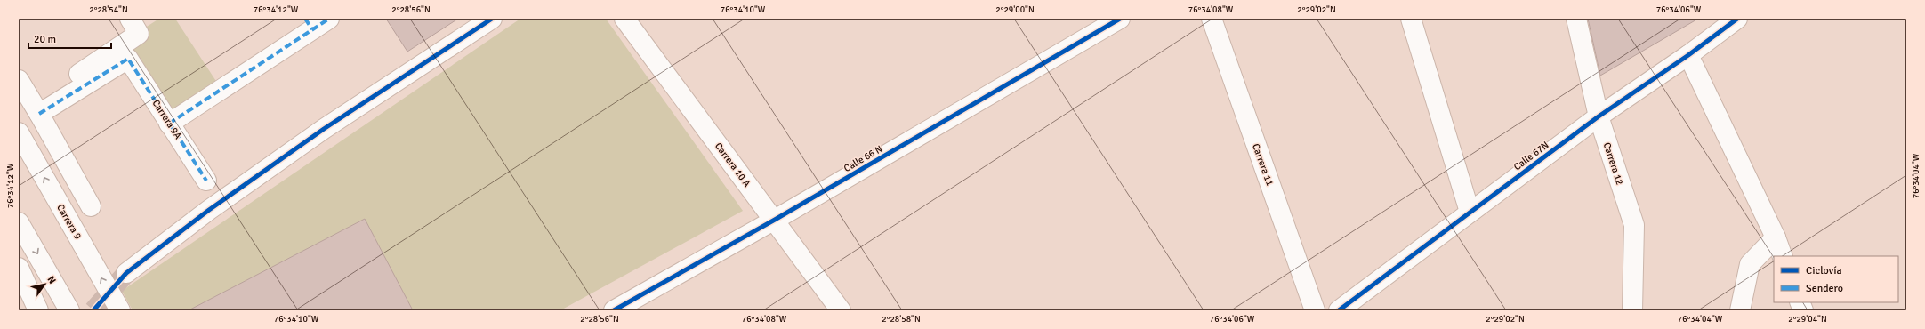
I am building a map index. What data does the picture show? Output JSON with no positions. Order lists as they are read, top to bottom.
{
  "streets": {
    "street": [
      "Carrera 9A",
      "Calle 67N",
      "Calle 66 N",
      "Carrera 12",
      "Carrera 10 A",
      "Carrera 11",
      "Carrera 9"
    ]
  },
  "crossings": [
    ["Calle 67N", "Carrera 12"],
    ["Calle 66 N", "Carrera 10 A"]
  ],
  "legend": ["Ciclovía", "Sendero"],
  "scale_bar": "20 m",
  "north": "top right",
  "coordinates": [
    "2°28'54\"N",
    "76°34'12\"W",
    "2°28'56\"N",
    "76°34'10\"W",
    "2°29'00\"N",
    "76°34'08\"W",
    "2°29'02\"N",
    "76°34'06\"W",
    "76°34'04\"W",
    "2°28'58\"N",
    "2°29'04\"N"
  ]
}
